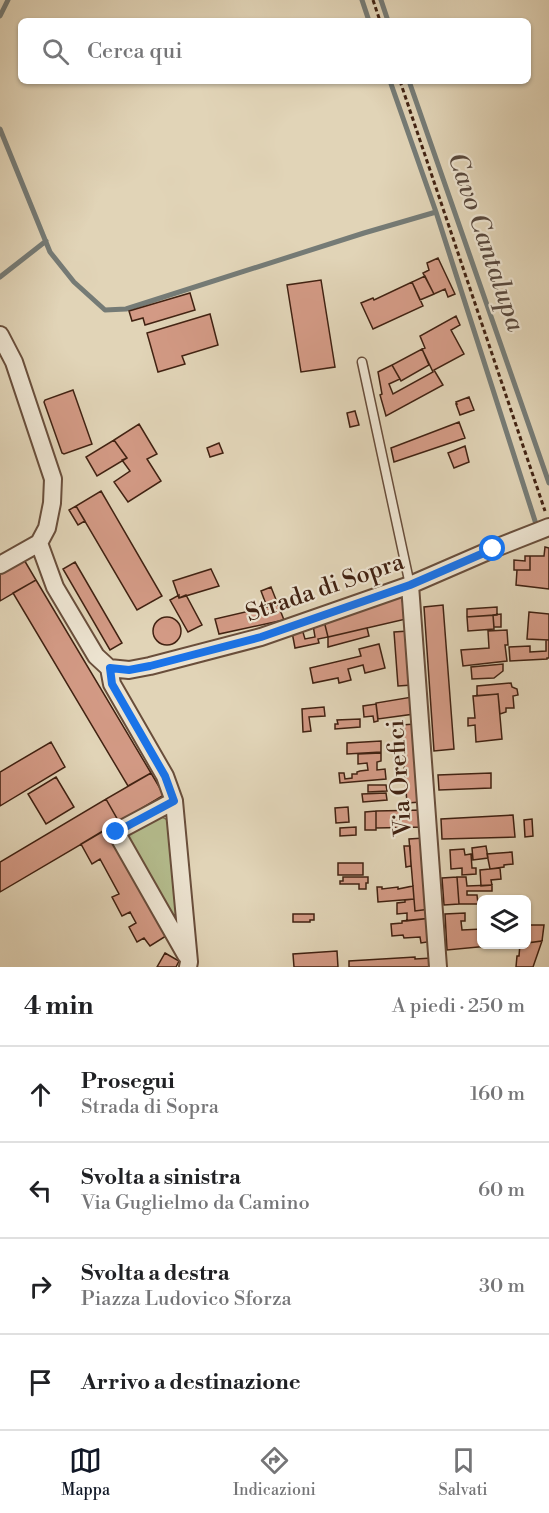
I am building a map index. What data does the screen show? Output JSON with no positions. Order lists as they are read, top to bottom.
{
  "streets": {
    "street": ["Strada di Sopra", "Via Orefici"]
  },
  "crossings": [
    ["Strada di Sopra", "Via Orefici"]
  ],
  "water": ["Cavo Cantalupa"],
  "page": {
    "search": "Cerca qui",
    "heading": ["4 min", "A piedi · 250 m"],
    "list": [
      ["Prosegui", "Strada di Sopra", "160 m"],
      ["Svolta a sinistra", "Via Guglielmo da Camino", "60 m"],
      ["Svolta a destra", "Piazza Ludovico Sforza", "30 m"],
      "Arrivo a destinazione"
    ],
    "nav": ["Mappa", "Indicazioni", "Salvati"]
  }
}
